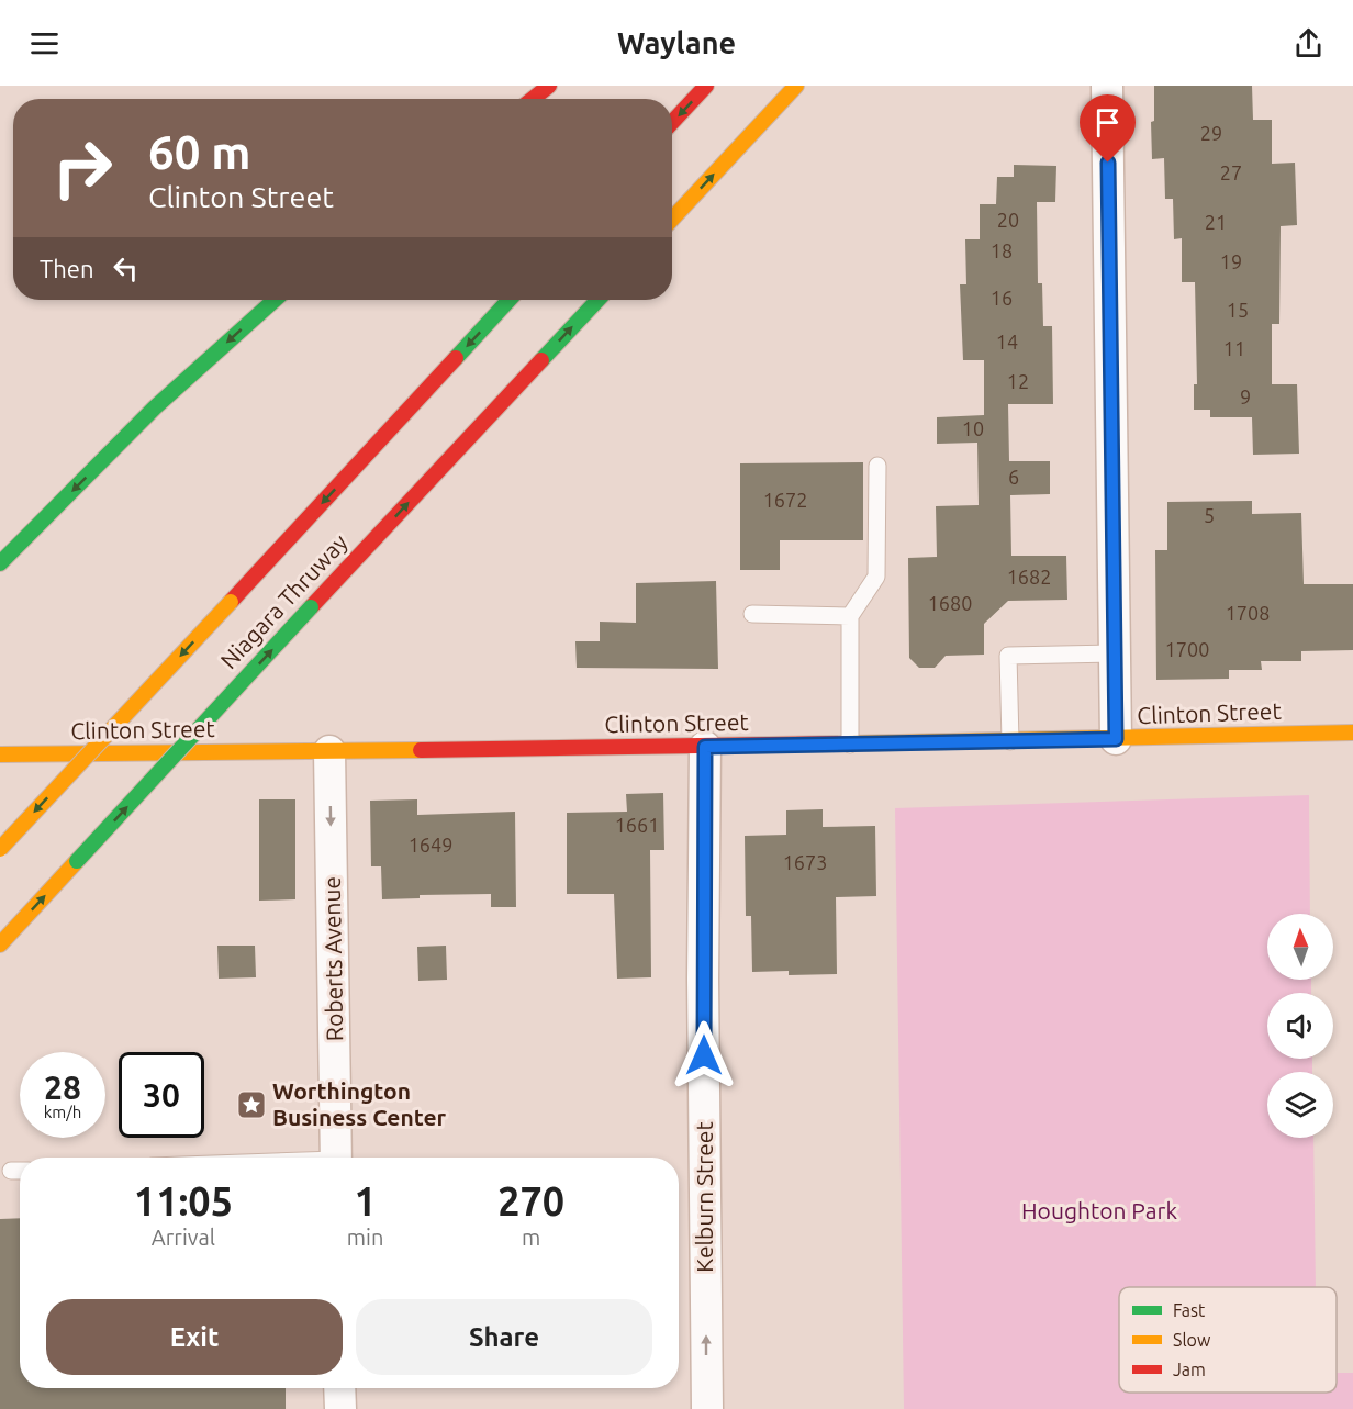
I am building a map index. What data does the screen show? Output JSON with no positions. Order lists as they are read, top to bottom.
{
  "streets": {
    "main road": ["Niagara Thruway", "Clinton Street"],
    "street": ["Roberts Avenue", "Kelburn Street"]
  },
  "crossings": [
    ["Clinton Street", "Roberts Avenue"],
    ["Clinton Street", "Kelburn Street"]
  ],
  "one_way": ["Roberts Avenue", "Kelburn Street"],
  "parks": ["Houghton Park"],
  "places": {
    "place": ["Worthington Business Center"]
  },
  "house_numbers": [
    "29",
    "27",
    "20",
    "21",
    "18",
    "19",
    "16",
    "15",
    "14",
    "11",
    "12",
    "9",
    "10",
    "6",
    "1672",
    "5",
    "1682",
    "1680",
    "1708",
    "1700",
    "1661",
    "1649",
    "1673"
  ],
  "legend": ["Fast", "Slow", "Jam"],
  "north": "top",
  "page": {
    "header": "Waylane",
    "turn": ["60 m", "Clinton Street"],
    "then": "Then",
    "speed": "28 km/h",
    "limit": "30",
    "eta": [
      "11:05",
      "Arrival",
      "1",
      "min",
      "270",
      "m"
    ],
    "buttons": ["Exit", "Share"]
  }
}
